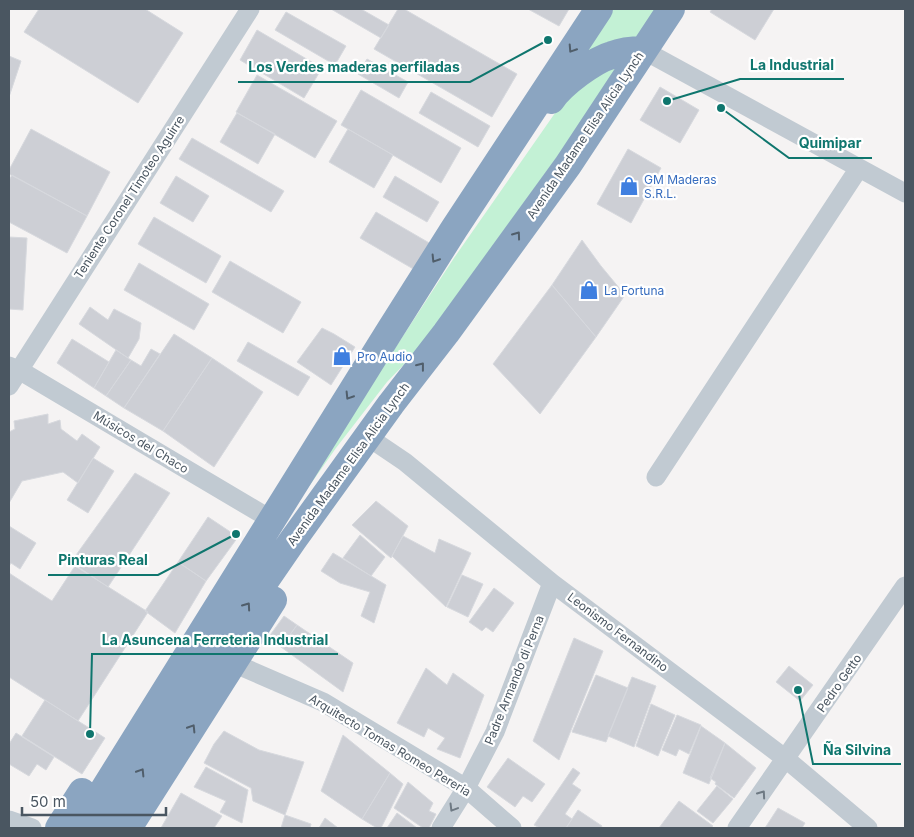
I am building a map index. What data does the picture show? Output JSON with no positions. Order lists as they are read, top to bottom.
{
  "streets": {
    "highway": ["Avenida Madame Elisa Alicia Lynch"],
    "street": [
      "Teniente Coronel Timoteo Aguirre",
      "Músicos del Chaco",
      "Leonismo Fernandino",
      "Padre Armando di Perna",
      "Pedro Getto",
      "Arquitecto Tomas Romeo Pereria"
    ]
  },
  "crossings": [
    ["Avenida Madame Elisa Alicia Lynch", "Leonismo Fernandino"],
    ["Teniente Coronel Timoteo Aguirre", "Músicos del Chaco"],
    ["Leonismo Fernandino", "Padre Armando di Perna"],
    ["Leonismo Fernandino", "Pedro Getto"],
    ["Padre Armando di Perna", "Arquitecto Tomas Romeo Pereria"]
  ],
  "places": {
    "other": [
      "Los Verdes maderas perfiladas",
      "La Industrial",
      "Quimipar",
      "Pinturas Real",
      "Ña Silvina",
      "La Asuncena Ferreteria Industrial"
    ],
    "shop": ["GM Maderas S.R.L.", "La Fortuna", "Pro Audio"]
  },
  "scale_bar": "50 m"
}
